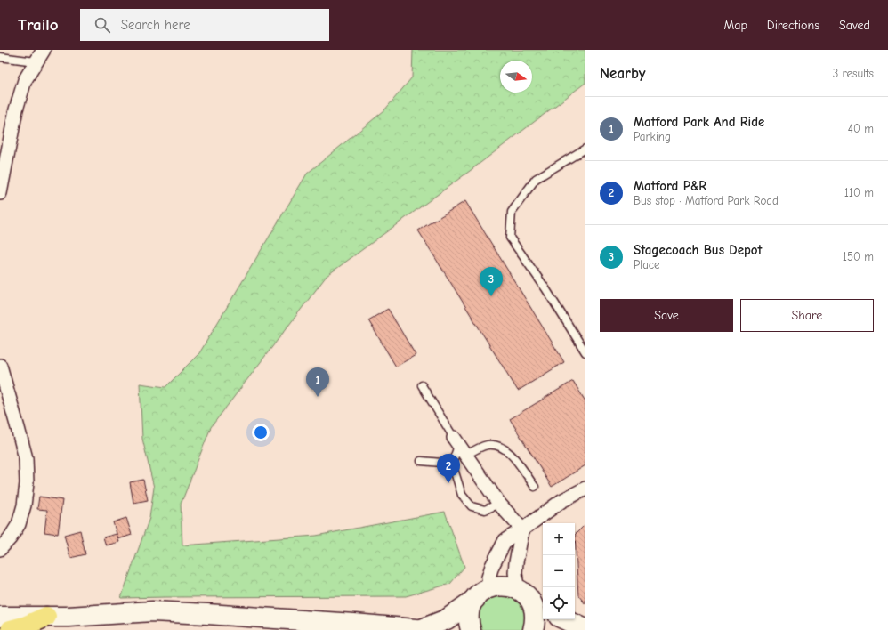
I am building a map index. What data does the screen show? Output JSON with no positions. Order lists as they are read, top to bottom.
{
  "north": "right",
  "page": {
    "header": "Trailo",
    "search": "Search here",
    "nav": ["Map", "Directions", "Saved"],
    "heading": ["Nearby", "3 results"],
    "list": [
      {
        "mark": "1",
        "name": "Matford Park And Ride",
        "note": "Parking",
        "value": "40 m"
      },
      {
        "mark": "2",
        "name": "Matford P&R",
        "note": "Bus stop · Matford Park Road",
        "value": "110 m"
      },
      {
        "mark": "3",
        "name": "Stagecoach Bus Depot",
        "note": "Place",
        "value": "150 m"
      }
    ],
    "pins": ["3", "1", "2"],
    "buttons": ["Save", "Share"],
    "map_buttons": ["+", "−"]
  }
}
